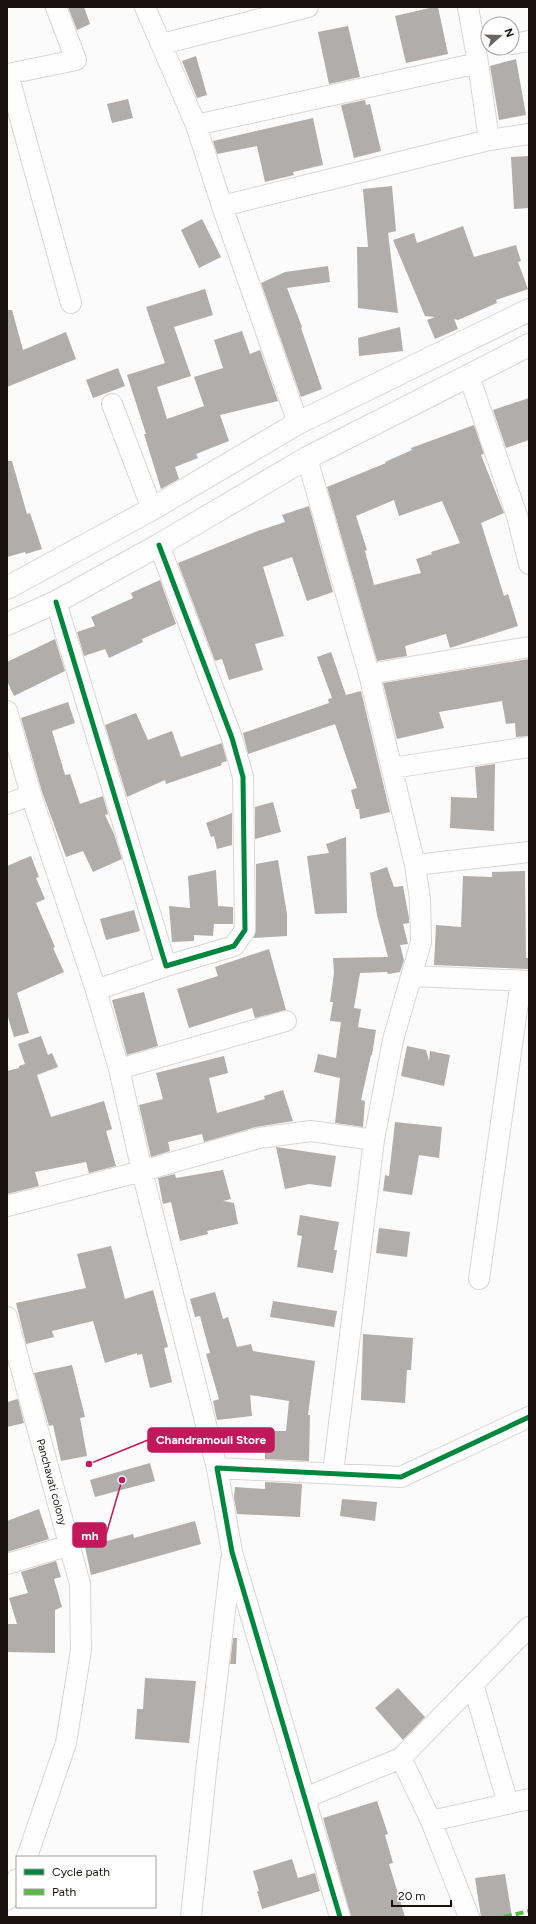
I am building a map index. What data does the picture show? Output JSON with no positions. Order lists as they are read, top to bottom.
{
  "streets": {
    "street": ["Panchavati colony"]
  },
  "places": ["Chandramouli Store", "mh"],
  "legend": ["Cycle path", "Path"],
  "scale_bar": "20 m",
  "north": "right"
}
